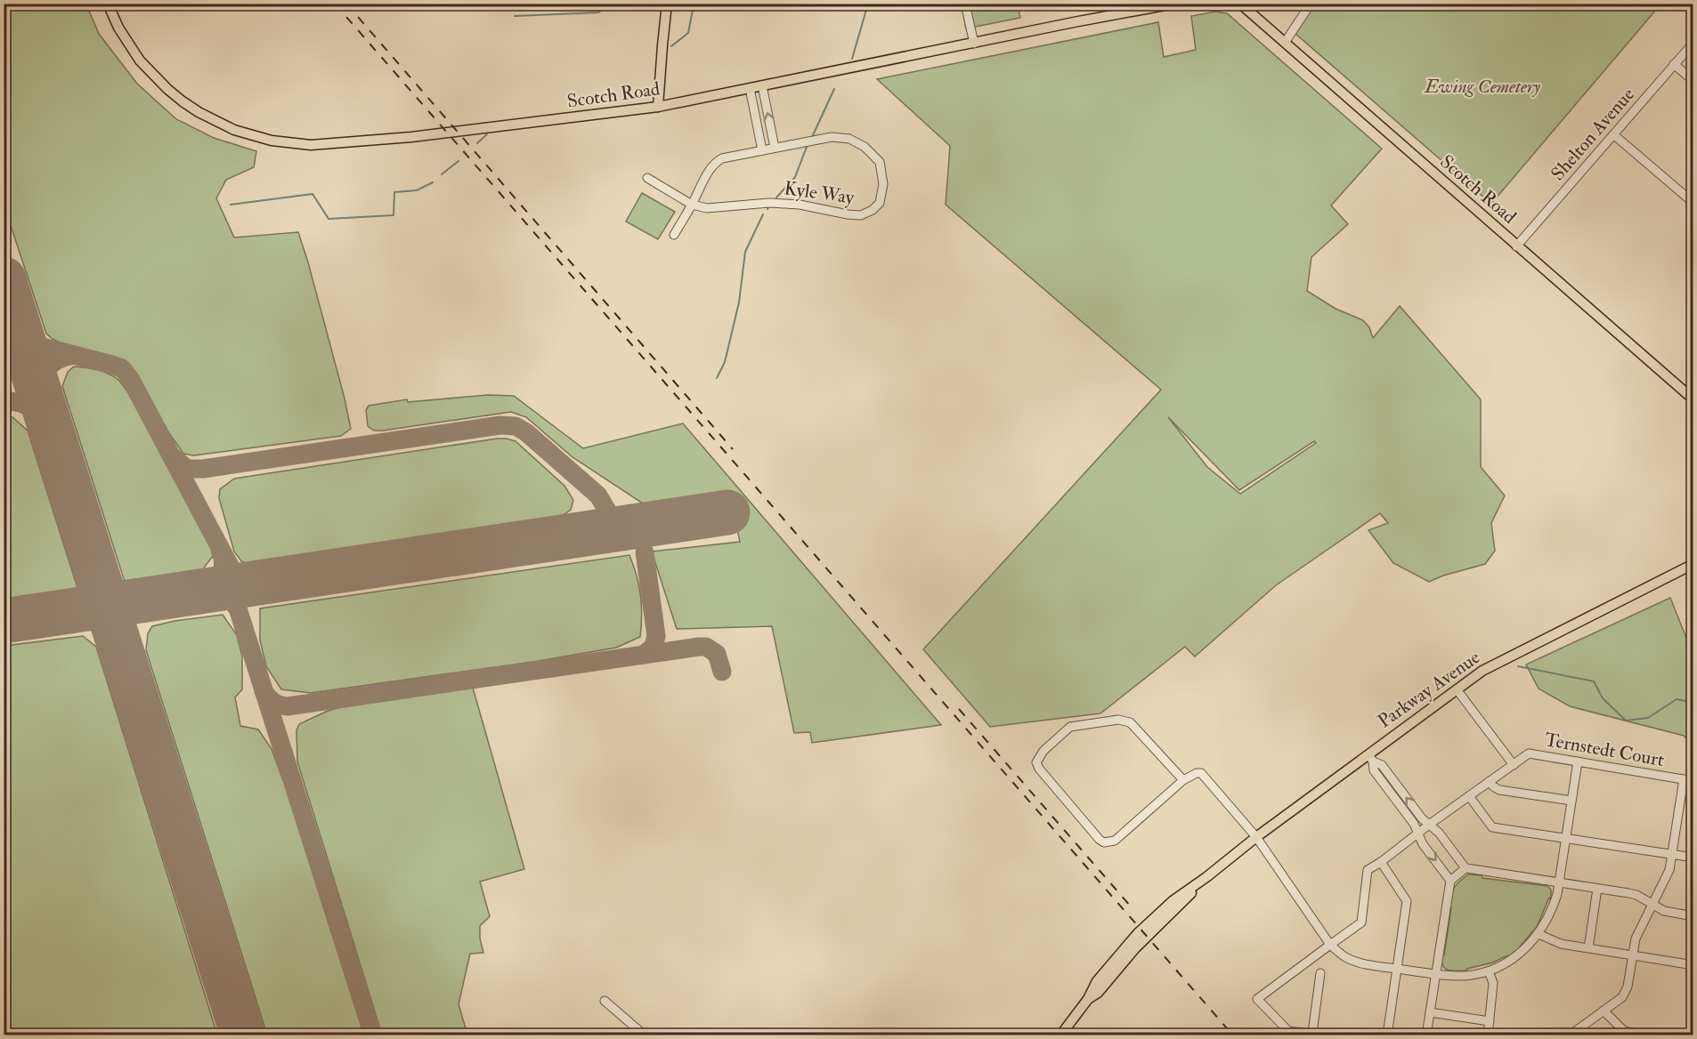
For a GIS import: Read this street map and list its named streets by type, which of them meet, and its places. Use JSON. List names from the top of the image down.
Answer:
{
  "streets": {
    "main road": ["Scotch Road", "Parkway Avenue"],
    "street": ["Shelton Avenue", "Kyle Way", "Ternstedt Court"]
  },
  "crossings": [
    ["Scotch Road", "Shelton Avenue"]
  ],
  "parks": ["Ewing Cemetery"]
}
